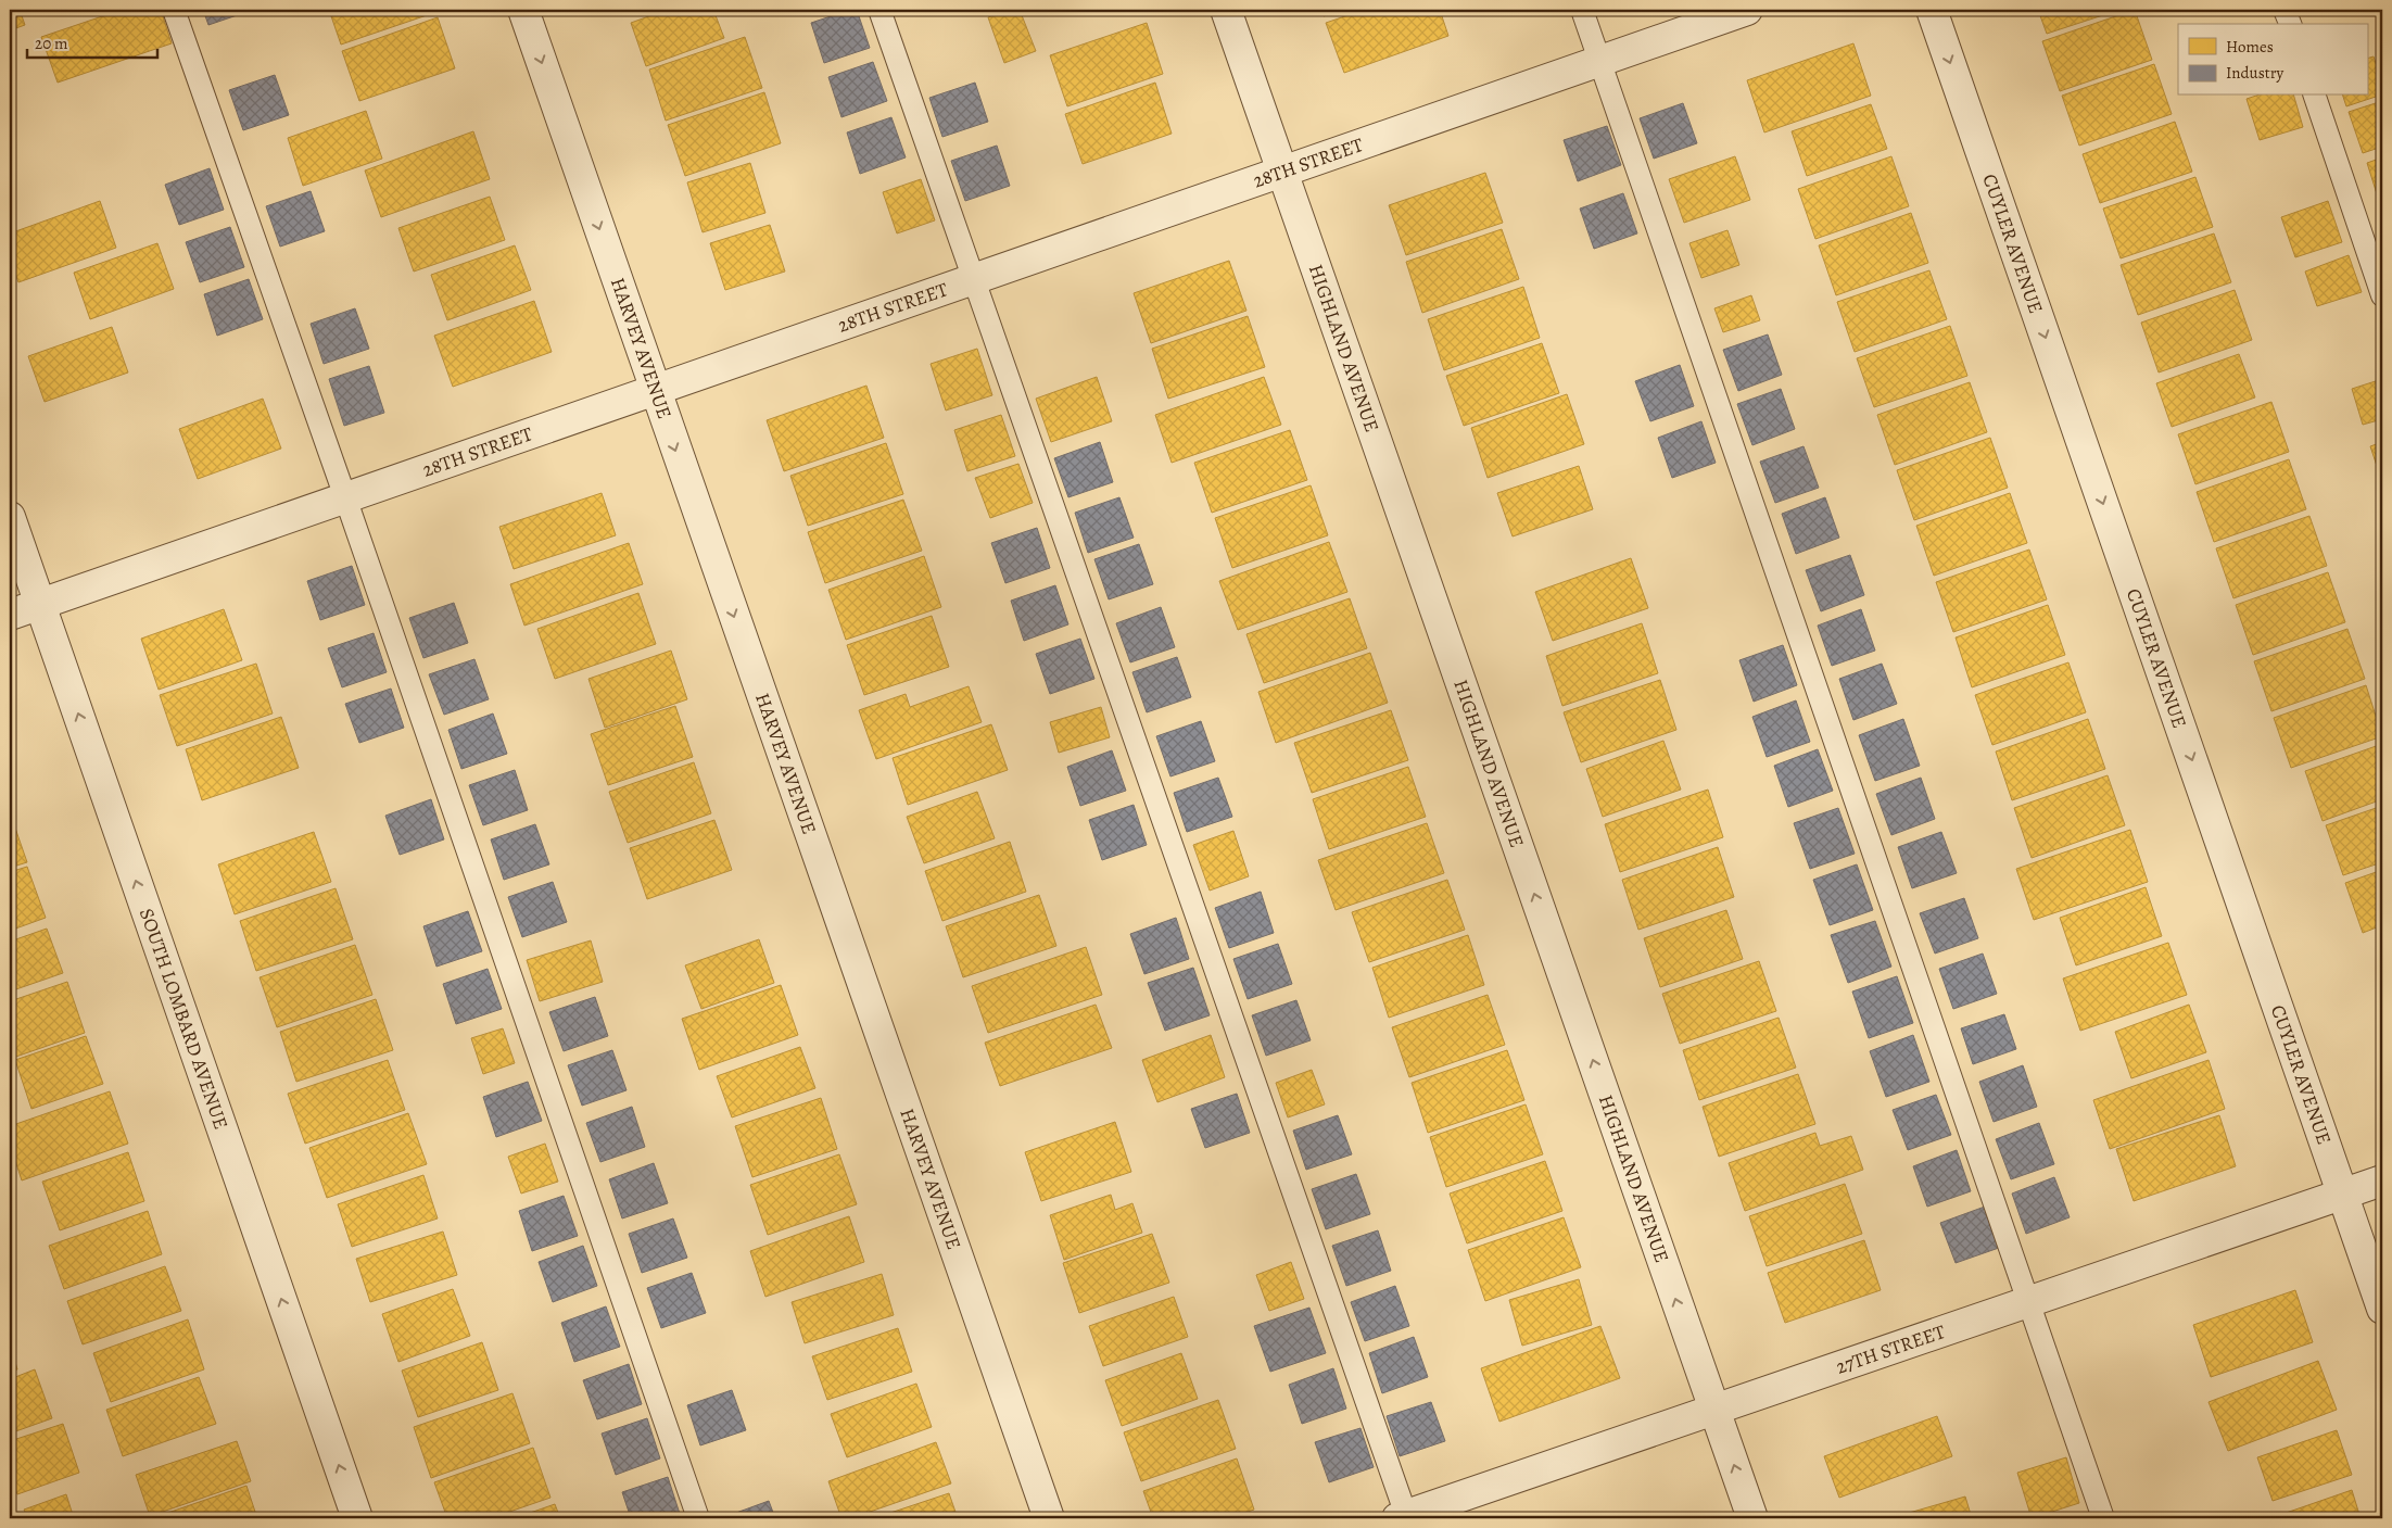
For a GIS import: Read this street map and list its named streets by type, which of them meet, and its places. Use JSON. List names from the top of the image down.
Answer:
{
  "streets": {
    "street": [
      "28TH STREET",
      "CUYLER AVENUE",
      "HARVEY AVENUE",
      "HIGHLAND AVENUE",
      "SOUTH LOMBARD AVENUE",
      "27TH STREET"
    ]
  },
  "crossings": [
    ["28TH STREET", "HARVEY AVENUE"],
    ["28TH STREET", "HIGHLAND AVENUE"],
    ["28TH STREET", "SOUTH LOMBARD AVENUE"],
    ["CUYLER AVENUE", "27TH STREET"],
    ["HIGHLAND AVENUE", "27TH STREET"]
  ],
  "one_way": [
    "CUYLER AVENUE",
    "HARVEY AVENUE",
    "HIGHLAND AVENUE",
    "SOUTH LOMBARD AVENUE"
  ],
  "legend": ["Homes", "Industry"],
  "scale_bar": "20 m"
}
